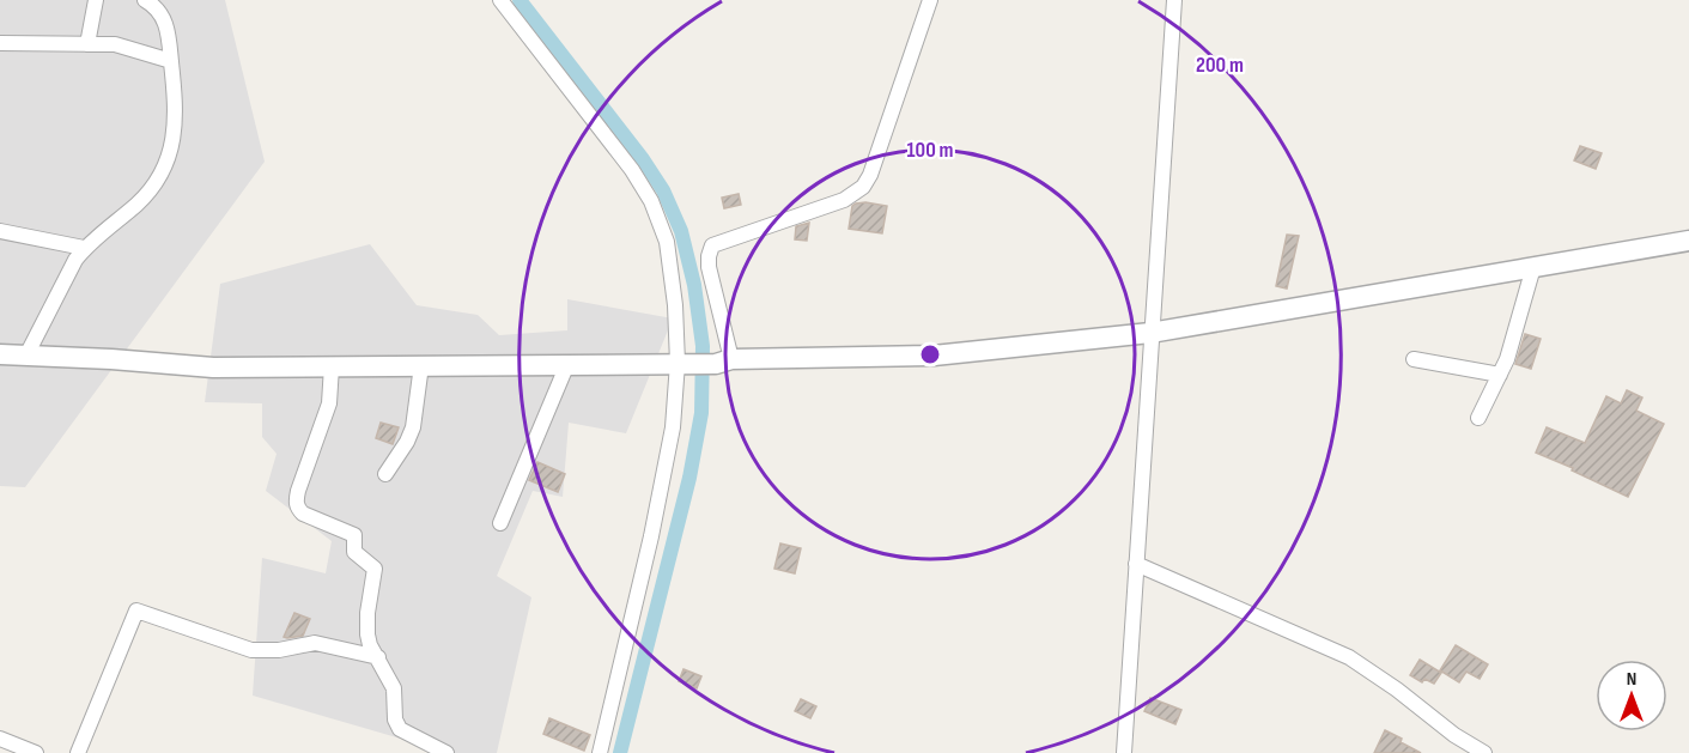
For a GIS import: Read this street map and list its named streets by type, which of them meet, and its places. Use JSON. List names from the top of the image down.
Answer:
{
  "north": "top",
  "rings": ["200 m", "100 m"]
}
